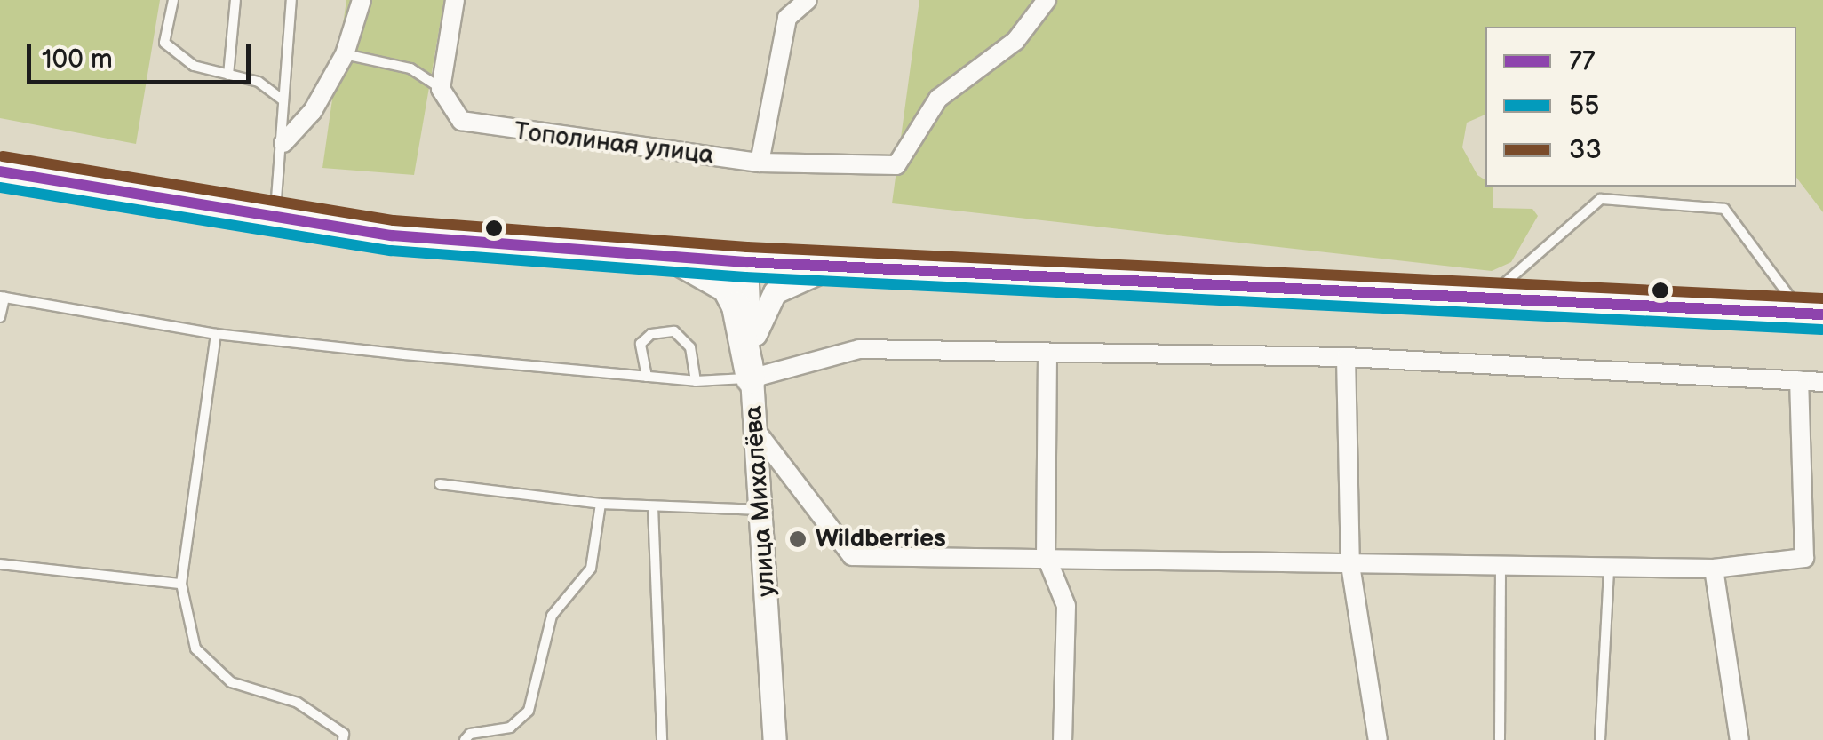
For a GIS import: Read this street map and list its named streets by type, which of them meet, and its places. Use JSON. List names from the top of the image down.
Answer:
{
  "streets": {
    "street": ["Тополиная улица", "улица Михалёва"]
  },
  "places": ["Wildberries"],
  "lines": ["transit line 33", "transit line 77", "transit line 55"],
  "legend": ["77", "55", "33"],
  "scale_bar": "100 m"
}
